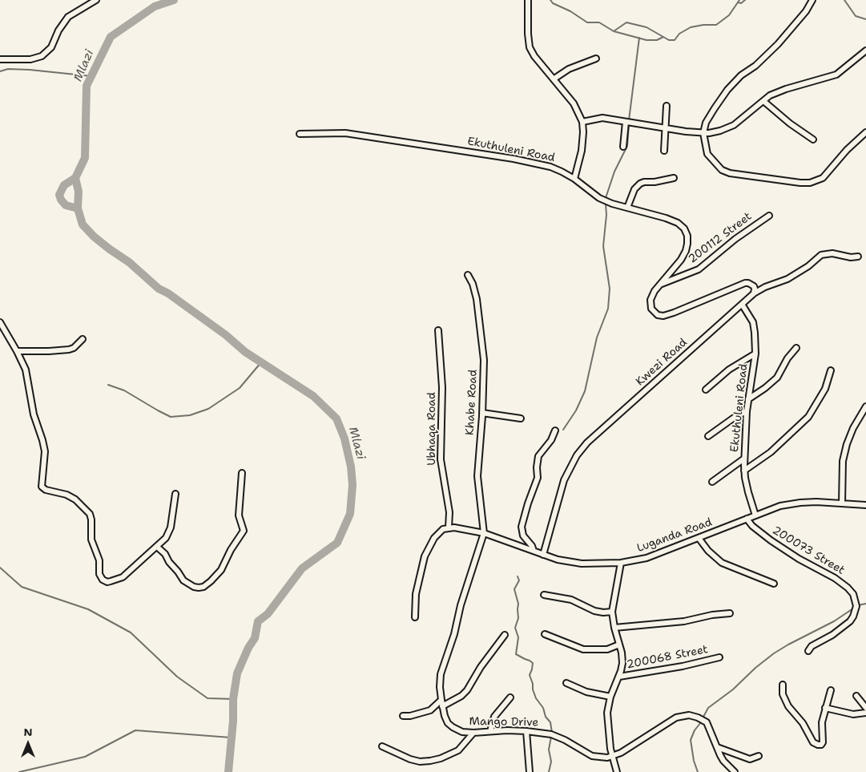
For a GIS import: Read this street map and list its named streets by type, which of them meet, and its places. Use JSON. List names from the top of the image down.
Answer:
{
  "streets": {
    "street": [
      "Ekuthuleni Road",
      "200112 Street",
      "Kwezi Road",
      "Khabe Road",
      "Ubhaqa Road",
      "Luganda Road",
      "200073 Street",
      "200068 Street",
      "Mango Drive"
    ]
  },
  "crossings": [
    ["Ekuthuleni Road", "200112 Street"],
    ["Ekuthuleni Road", "Kwezi Road"],
    ["Ekuthuleni Road", "Luganda Road"],
    ["Kwezi Road", "Luganda Road"],
    ["Khabe Road", "Luganda Road"],
    ["Khabe Road", "Mango Drive"],
    ["Ubhaqa Road", "Luganda Road"],
    ["Luganda Road", "200073 Street"],
    ["Luganda Road", "Mango Drive"]
  ],
  "water": ["Mlazi"],
  "north": "top"
}
